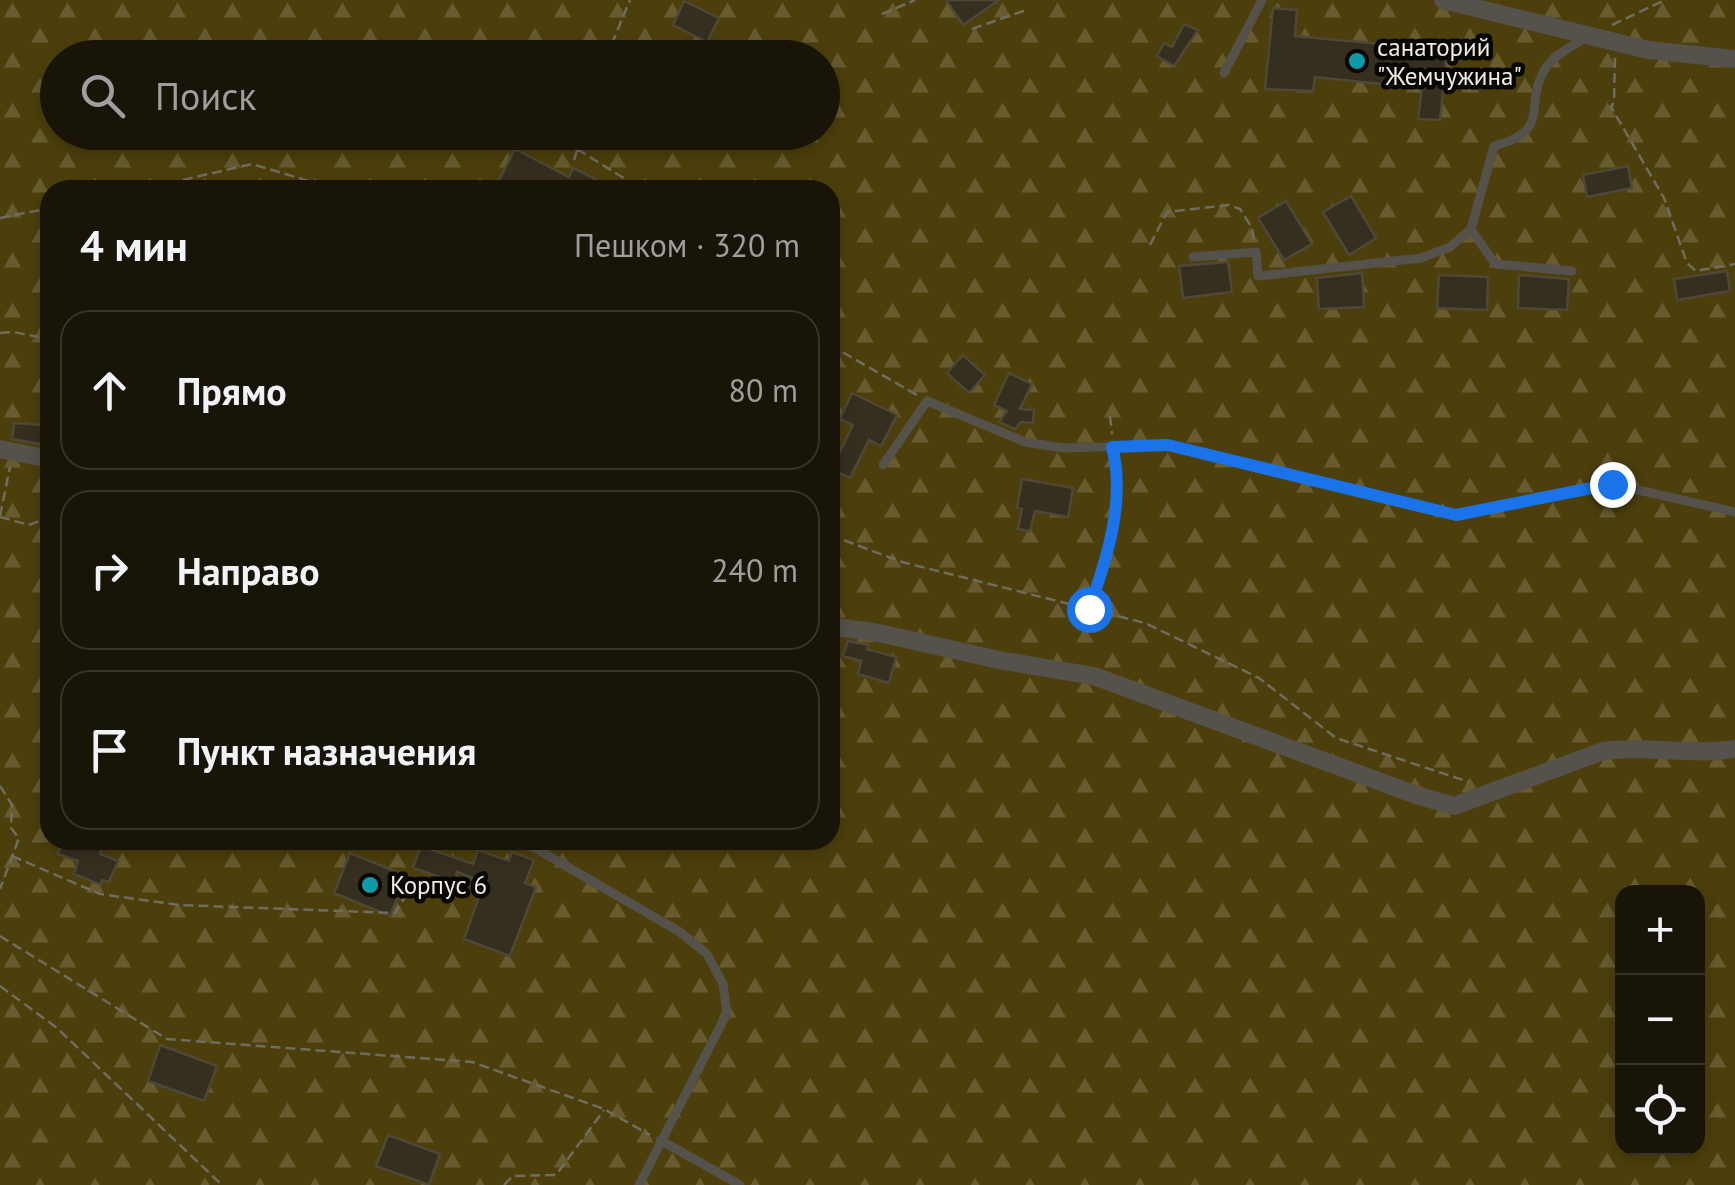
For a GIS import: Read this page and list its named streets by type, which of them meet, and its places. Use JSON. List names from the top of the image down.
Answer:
{
  "places": ["санаторий \"Жемчужина\"", "Корпус 6"],
  "page": {
    "search": "Поиск",
    "heading": ["4 мин", "Пешком · 320 m"],
    "list": [
      ["Прямо", "80 m"],
      ["Направо", "240 m"],
      "Пункт назначения"
    ],
    "map_buttons": ["+", "−"]
  }
}
